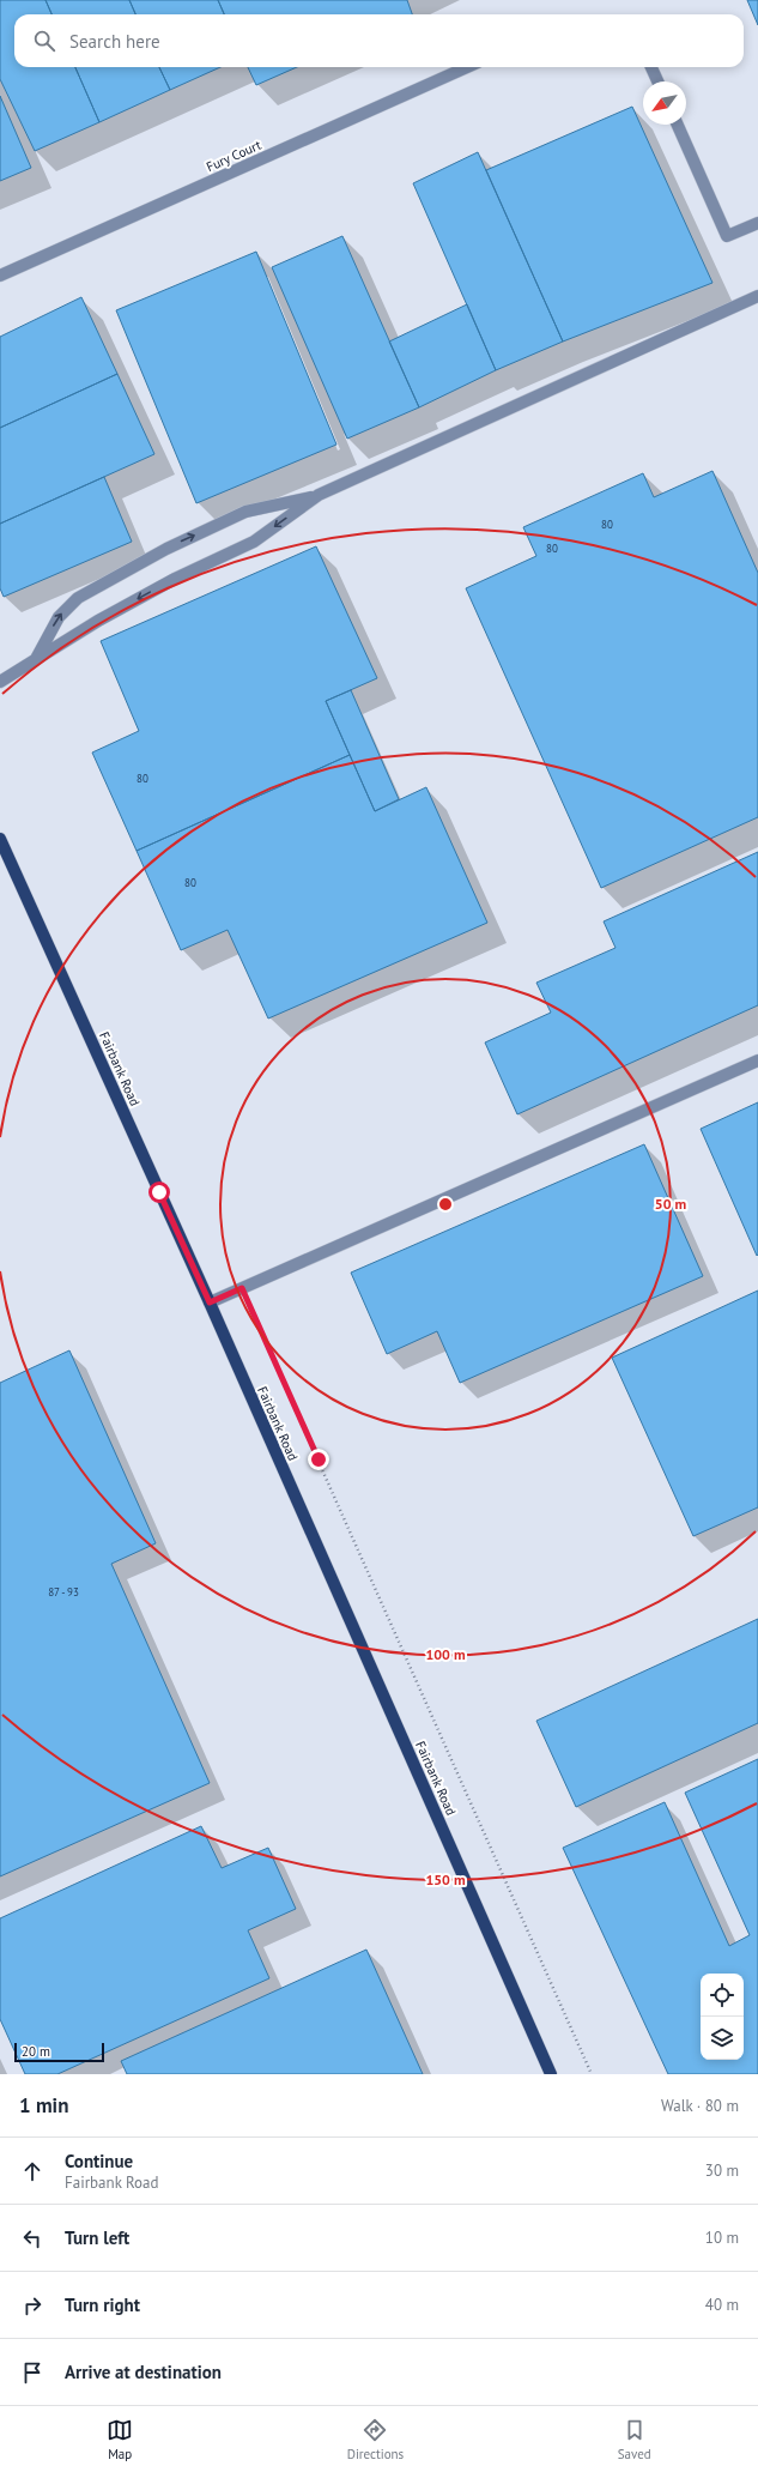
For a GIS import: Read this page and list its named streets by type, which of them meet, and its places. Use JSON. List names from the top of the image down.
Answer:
{
  "streets": {
    "main road": ["Fairbank Road"],
    "street": ["Fury Court"]
  },
  "house_numbers": [
    "80",
    "80",
    "80",
    "80",
    "87 - 93"
  ],
  "scale_bar": "20 m",
  "north": "bottom left",
  "page": {
    "search": "Search here",
    "scale": "20 m",
    "heading": ["1 min", "Walk · 80 m"],
    "list": [
      ["Continue", "Fairbank Road", "30 m"],
      ["Turn left", "10 m"],
      ["Turn right", "40 m"],
      "Arrive at destination"
    ],
    "nav": ["Map", "Directions", "Saved"]
  },
  "rings": ["50 m", "100 m", "150 m"]
}
